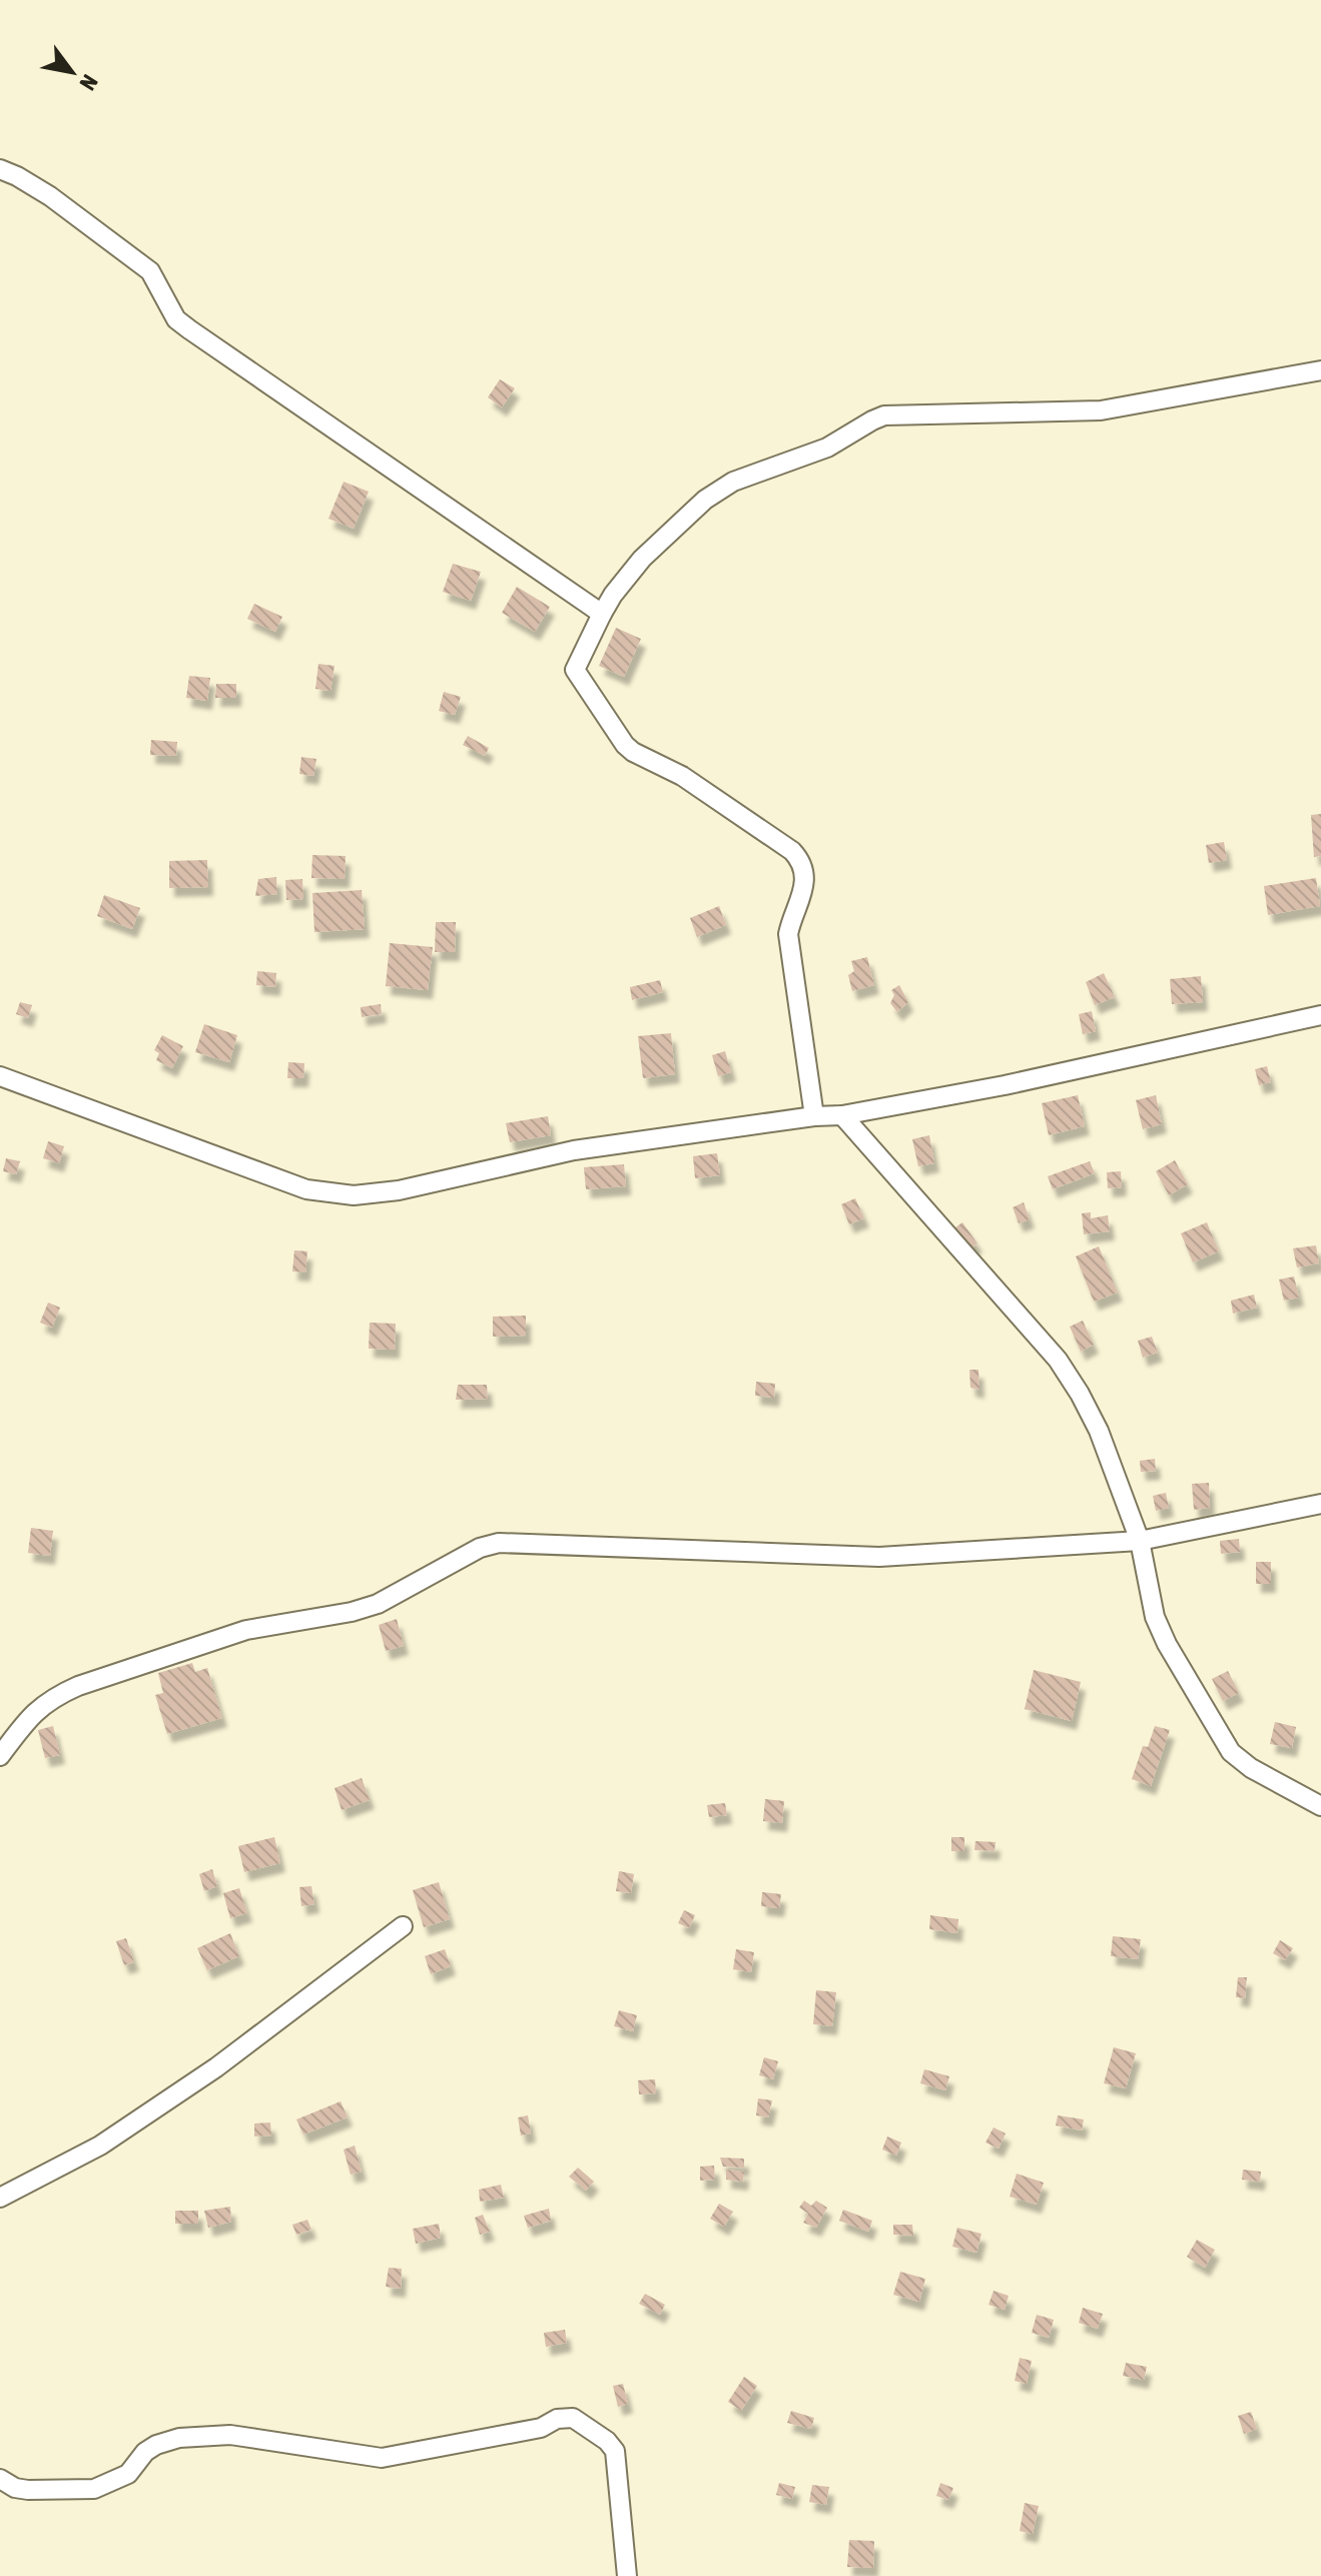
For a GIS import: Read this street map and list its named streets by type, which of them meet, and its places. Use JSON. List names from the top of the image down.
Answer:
{
  "north": "bottom right"
}
